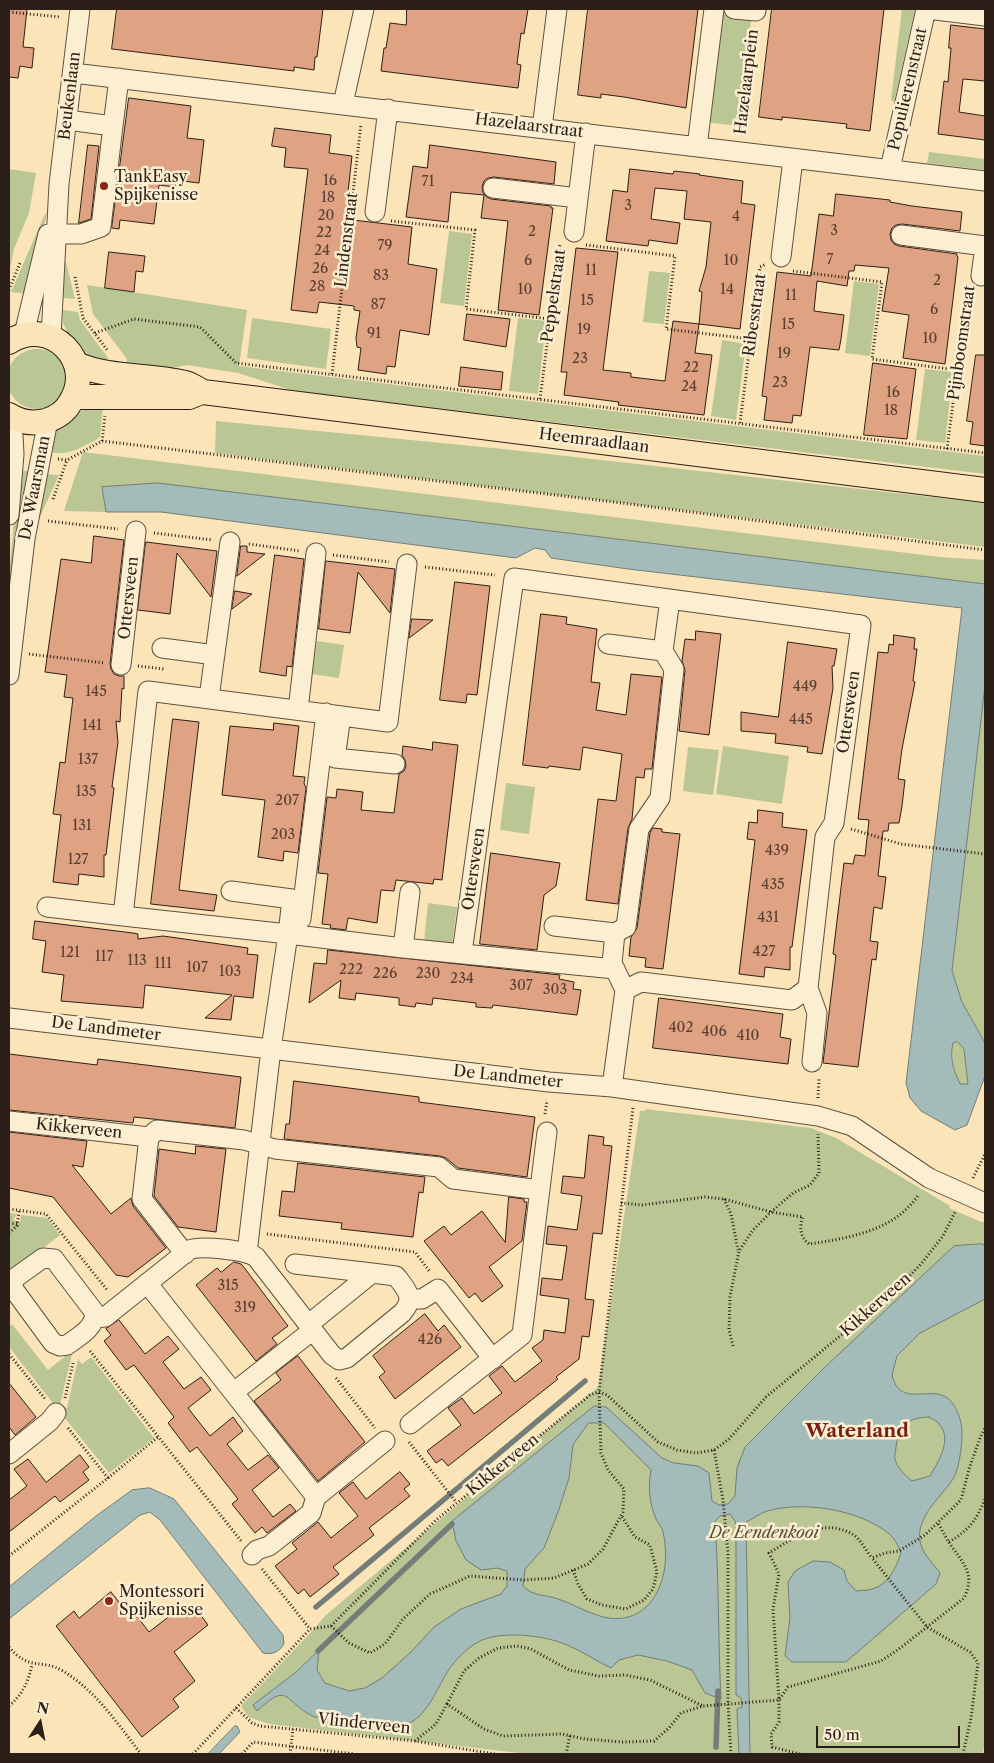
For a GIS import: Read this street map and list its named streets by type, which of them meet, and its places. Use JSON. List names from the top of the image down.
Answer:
{
  "streets": {
    "main road": ["Heemraadlaan"],
    "street": [
      "Hazelaarplein",
      "Populierenstraat",
      "Beukenlaan",
      "Hazelaarstraat",
      "Lindenstraat",
      "Peppelstraat",
      "Ribesstraat",
      "Pijnboomstraat",
      "De Waarsman",
      "Ottersveen",
      "De Landmeter",
      "Kikkerveen"
    ],
    "path": ["Vlinderveen"]
  },
  "crossings": [
    ["Hazelaarplein", "Hazelaarstraat"],
    ["Populierenstraat", "Hazelaarstraat"],
    ["Beukenlaan", "Hazelaarstraat"],
    ["Hazelaarstraat", "Lindenstraat"],
    ["Hazelaarstraat", "Peppelstraat"],
    ["Hazelaarstraat", "Ribesstraat"],
    ["De Landmeter", "Kikkerveen"]
  ],
  "districts": ["Waterland"],
  "parks": ["De Eendenkooi"],
  "places": ["TankEasy Spijkenisse", "Montessori Spijkenisse"],
  "house_numbers": [
    "16",
    "71",
    "18",
    "3",
    "20",
    "4",
    "3",
    "2",
    "22",
    "79",
    "24",
    "7",
    "6",
    "10",
    "26",
    "11",
    "83",
    "2",
    "28",
    "10",
    "14",
    "11",
    "15",
    "87",
    "6",
    "15",
    "19",
    "91",
    "10",
    "19",
    "23",
    "22",
    "23",
    "24",
    "16",
    "18",
    "449",
    "145",
    "445",
    "141",
    "137",
    "135",
    "207",
    "131",
    "203",
    "439",
    "127",
    "435",
    "431",
    "427",
    "121",
    "117",
    "113",
    "111",
    "107",
    "222",
    "103",
    "226",
    "230",
    "234",
    "307",
    "303",
    "402",
    "406",
    "410",
    "315",
    "319",
    "426"
  ],
  "scale_bar": "50 m",
  "north": "top"
}
